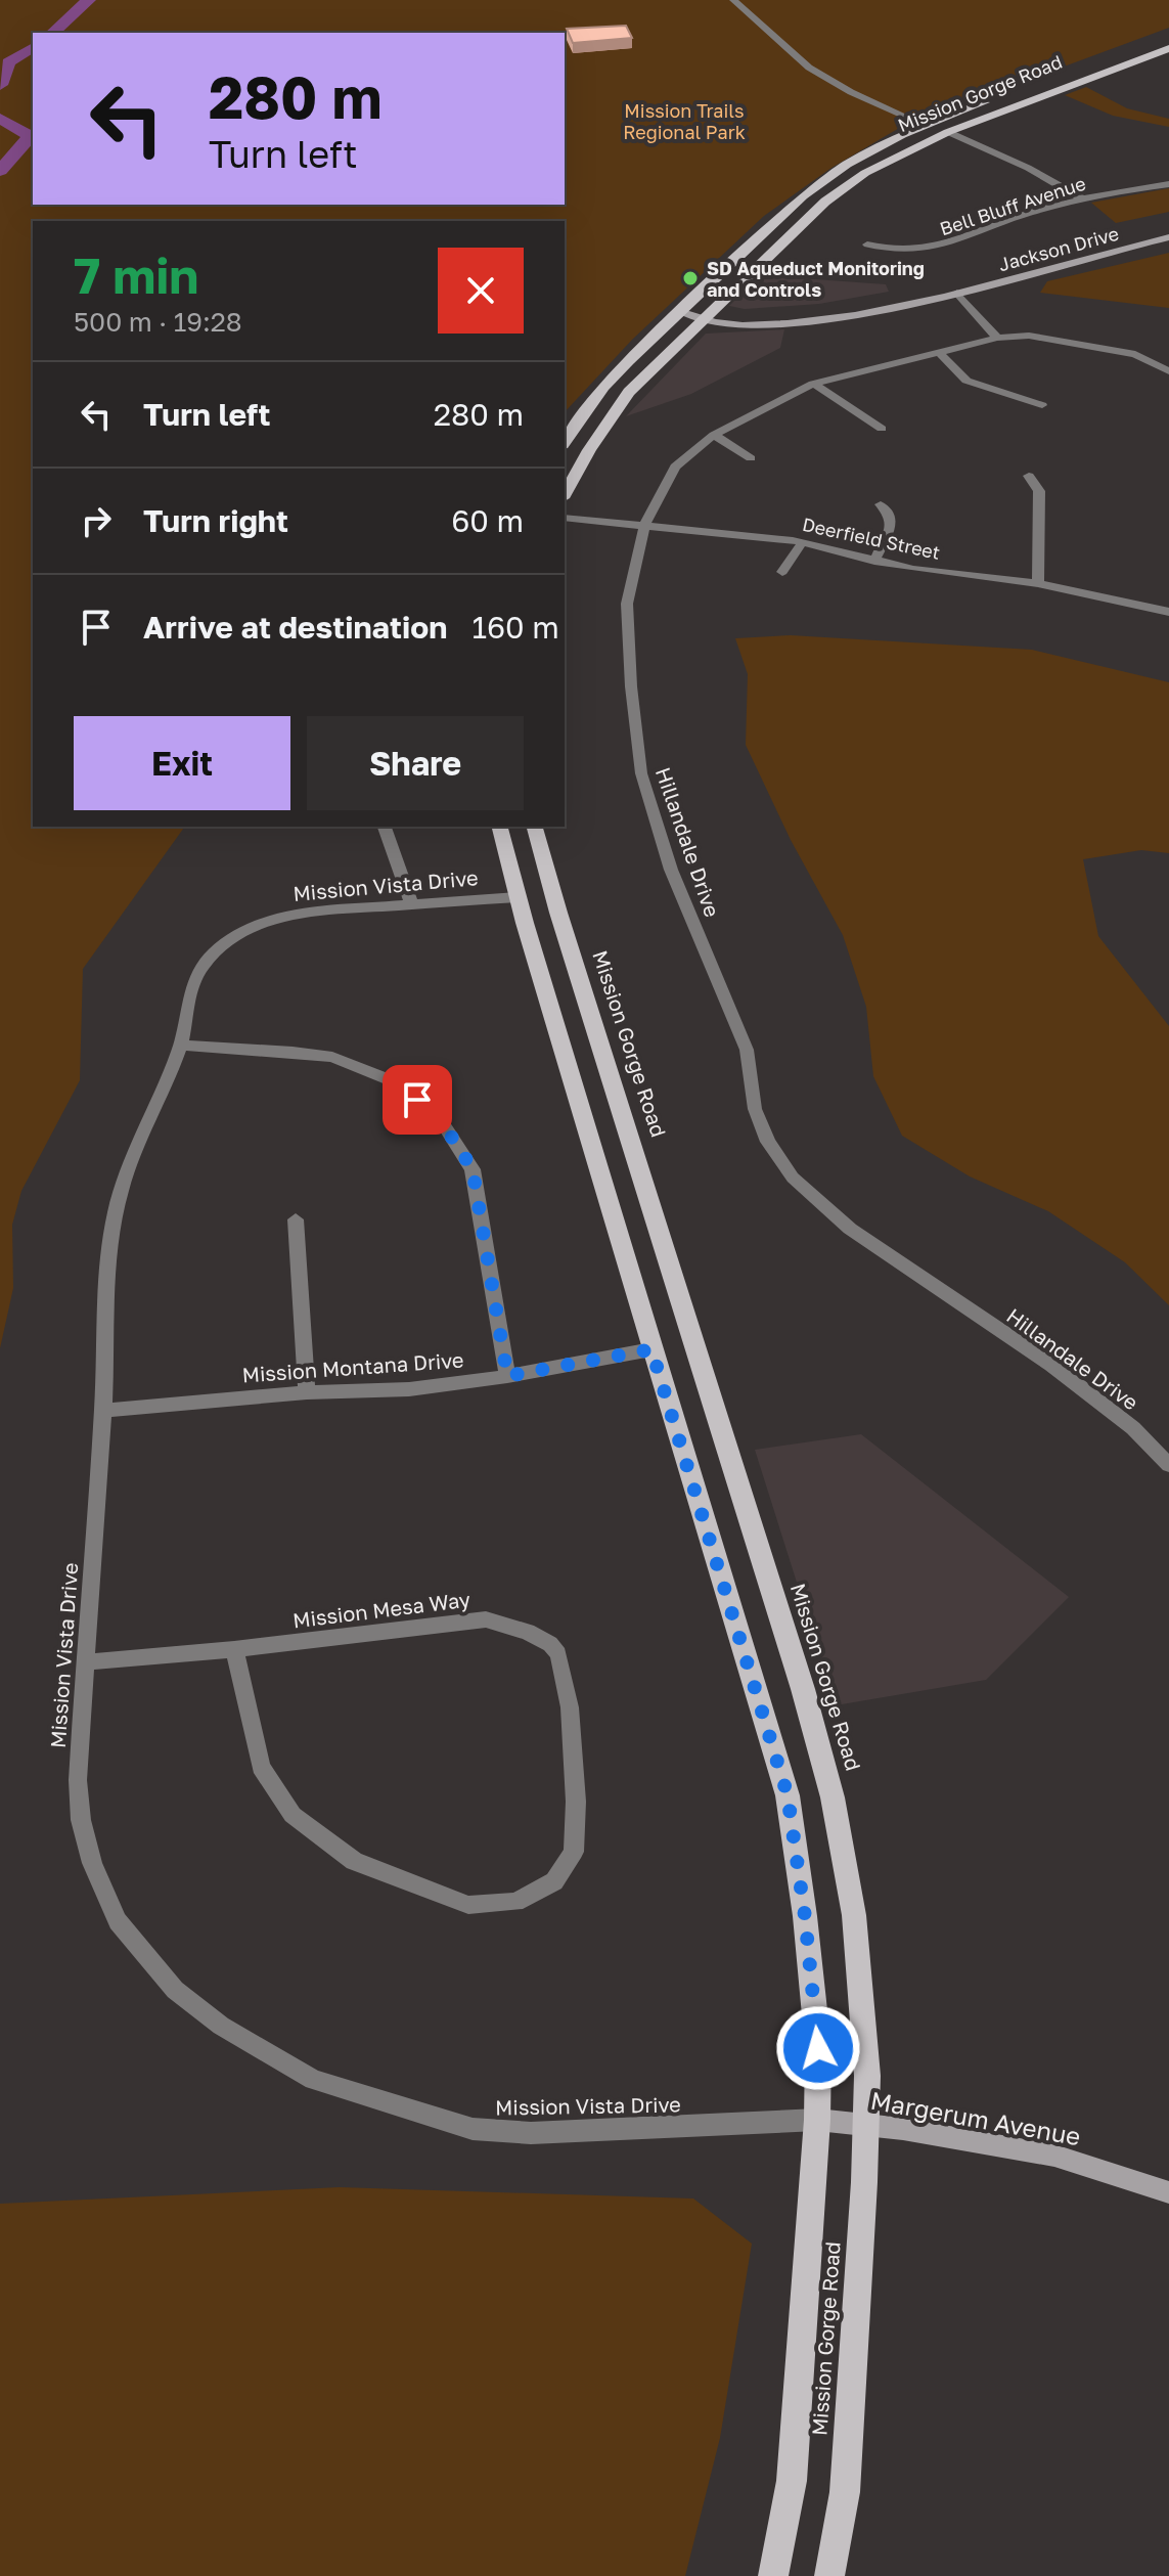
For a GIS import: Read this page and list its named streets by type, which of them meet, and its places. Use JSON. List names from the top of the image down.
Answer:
{
  "streets": {
    "main road": ["Mission Gorge Road", "Jackson Drive", "Margerum Avenue"],
    "street": [
      "Bell Bluff Avenue",
      "Deerfield Street",
      "Hillandale Drive",
      "Mission Vista Drive",
      "Mission Montana Drive",
      "Mission Mesa Way"
    ]
  },
  "crossings": [
    ["Mission Gorge Road", "Jackson Drive"],
    ["Mission Gorge Road", "Mission Vista Drive"],
    ["Mission Gorge Road", "Mission Montana Drive"],
    ["Mission Gorge Road", "Margerum Avenue"],
    ["Deerfield Street", "Hillandale Drive"],
    ["Mission Vista Drive", "Mission Montana Drive"],
    ["Mission Vista Drive", "Mission Mesa Way"],
    ["Mission Vista Drive", "Margerum Avenue"]
  ],
  "parks": ["Mission Trails Regional Park"],
  "places": ["SD Aqueduct Monitoring and Controls"],
  "page": {
    "turn": ["280 m", "Turn left"],
    "heading": ["7 min", "500 m · 19:28"],
    "list": [
      {
        "name": "Turn left",
        "value": "280 m"
      },
      {
        "name": "Turn right",
        "value": "60 m"
      },
      {
        "name": "Arrive at destination",
        "value": "160 m"
      }
    ],
    "buttons": ["Exit", "Share"]
  }
}
